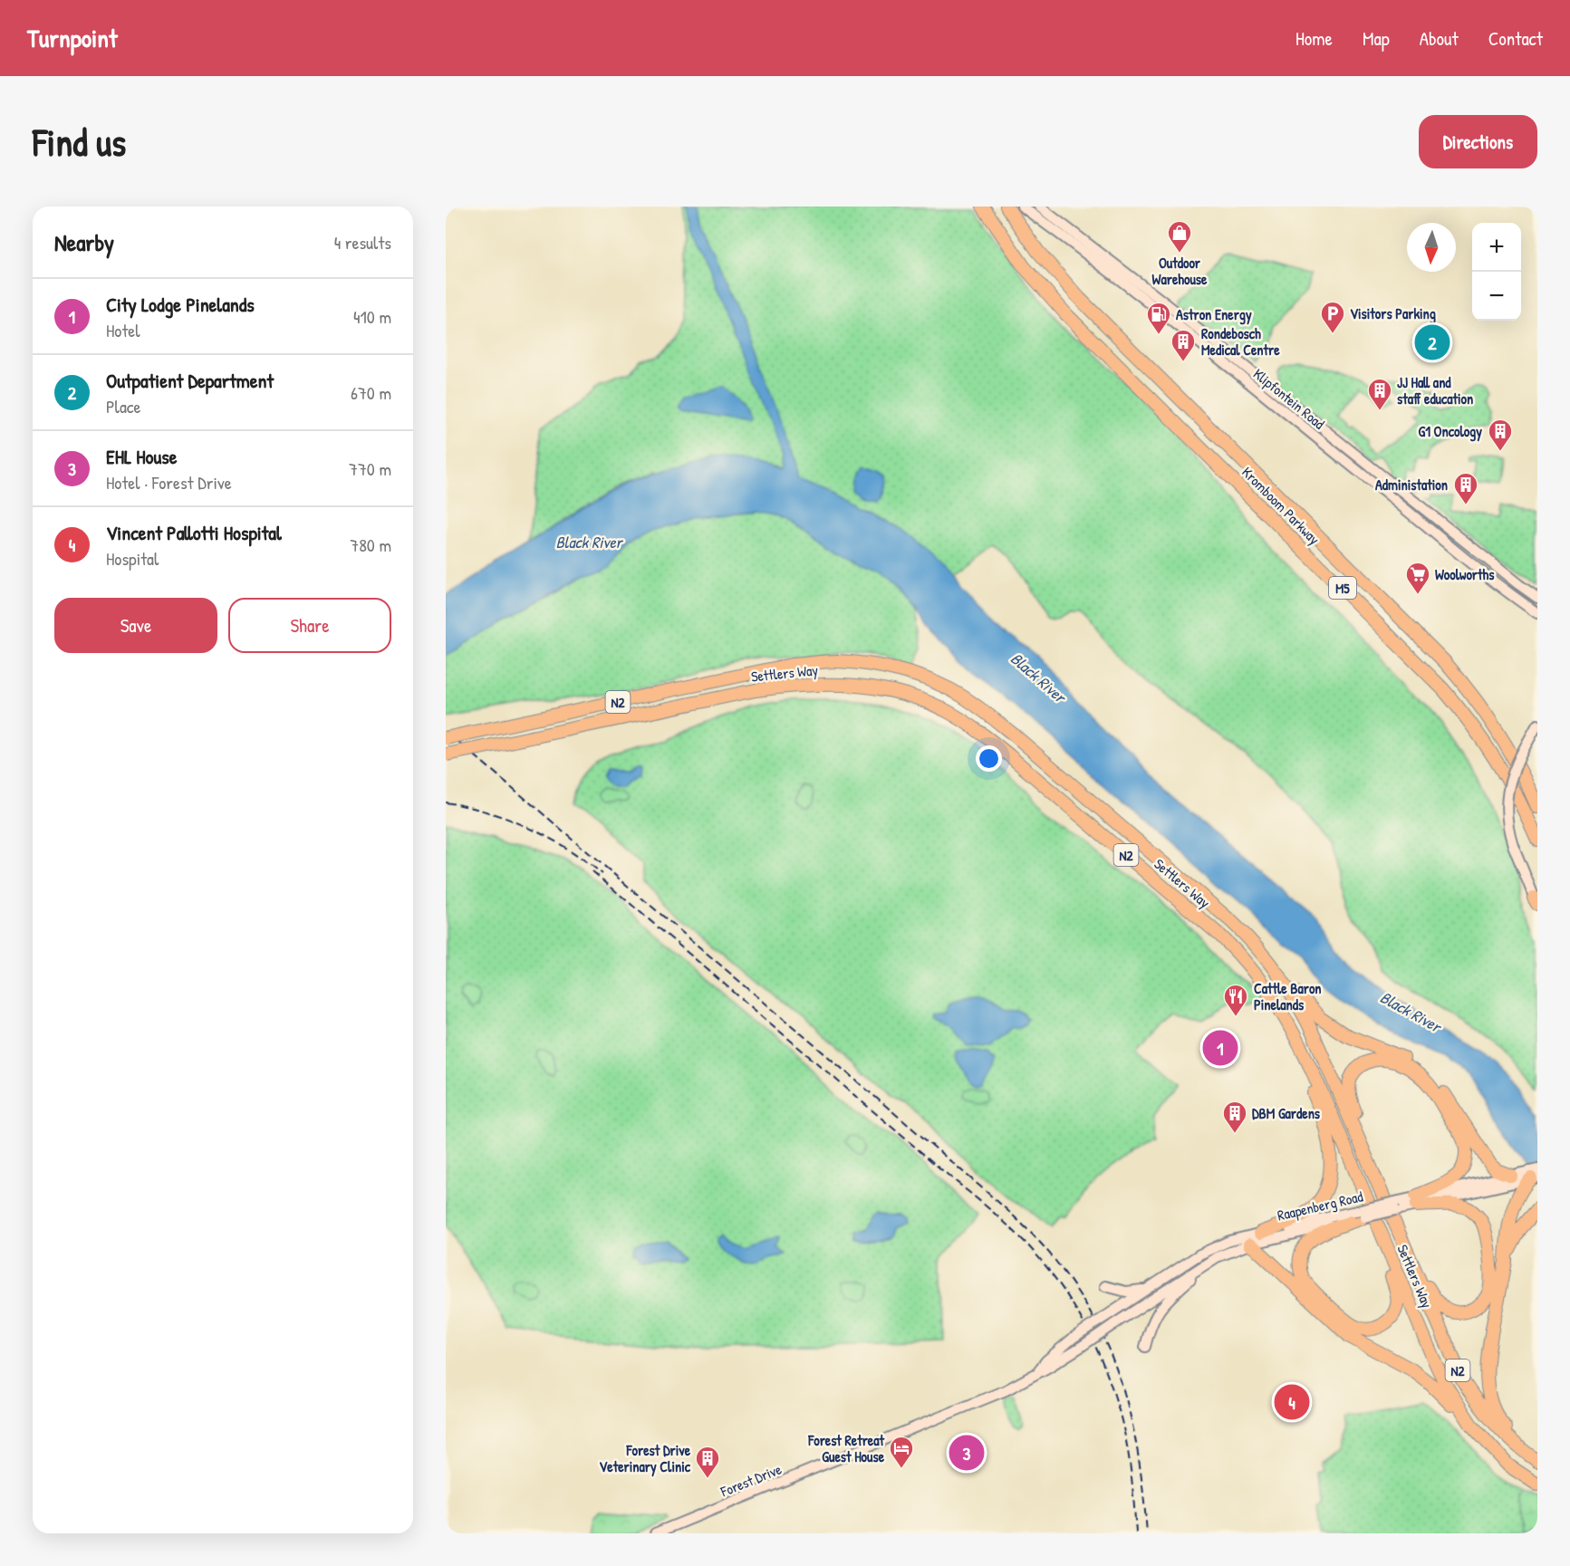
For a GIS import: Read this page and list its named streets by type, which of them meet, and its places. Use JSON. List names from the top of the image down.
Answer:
{
  "streets": {
    "highway": [
      "Kromboom Parkway",
      "M5",
      "Settlers Way",
      "N2"
    ],
    "main road": ["Klipfontein Road", "Raapenberg Road", "Forest Drive"]
  },
  "crossings": [
    ["Raapenberg Road", "Forest Drive"]
  ],
  "water": ["Black River"],
  "places": {
    "shop": ["Outdoor Warehouse"],
    "parking": ["Visitors Parking"],
    "fuel station": ["Astron Energy"],
    "building": [
      "Rondebosch Medical Centre",
      "JJ Hall and staff education",
      "G1 Oncology",
      "Administation",
      "DBM Gardens",
      "Forest Drive Veterinary Clinic"
    ],
    "supermarket": ["Woolworths"],
    "restaurant": ["Cattle Baron Pinelands"],
    "hotel": ["Forest Retreat Guest House"]
  },
  "north": "bottom",
  "page": {
    "header": "Turnpoint",
    "nav": [
      "Home",
      "Map",
      "About",
      "Contact"
    ],
    "buttons": [
      "Directions",
      ["Save", "Share"]
    ],
    "title": "Find us",
    "heading": ["Nearby", "4 results"],
    "map_buttons": ["+", "−"],
    "list": [
      {
        "mark": "1",
        "name": "City Lodge Pinelands",
        "note": "Hotel",
        "value": "410 m"
      },
      {
        "mark": "2",
        "name": "Outpatient Department",
        "note": "Place",
        "value": "670 m"
      },
      {
        "mark": "3",
        "name": "EHL House",
        "note": "Hotel · Forest Drive",
        "value": "770 m"
      },
      {
        "mark": "4",
        "name": "Vincent Pallotti Hospital",
        "note": "Hospital",
        "value": "780 m"
      }
    ],
    "pins": [
      "2",
      "1",
      "4",
      "3"
    ]
  }
}
